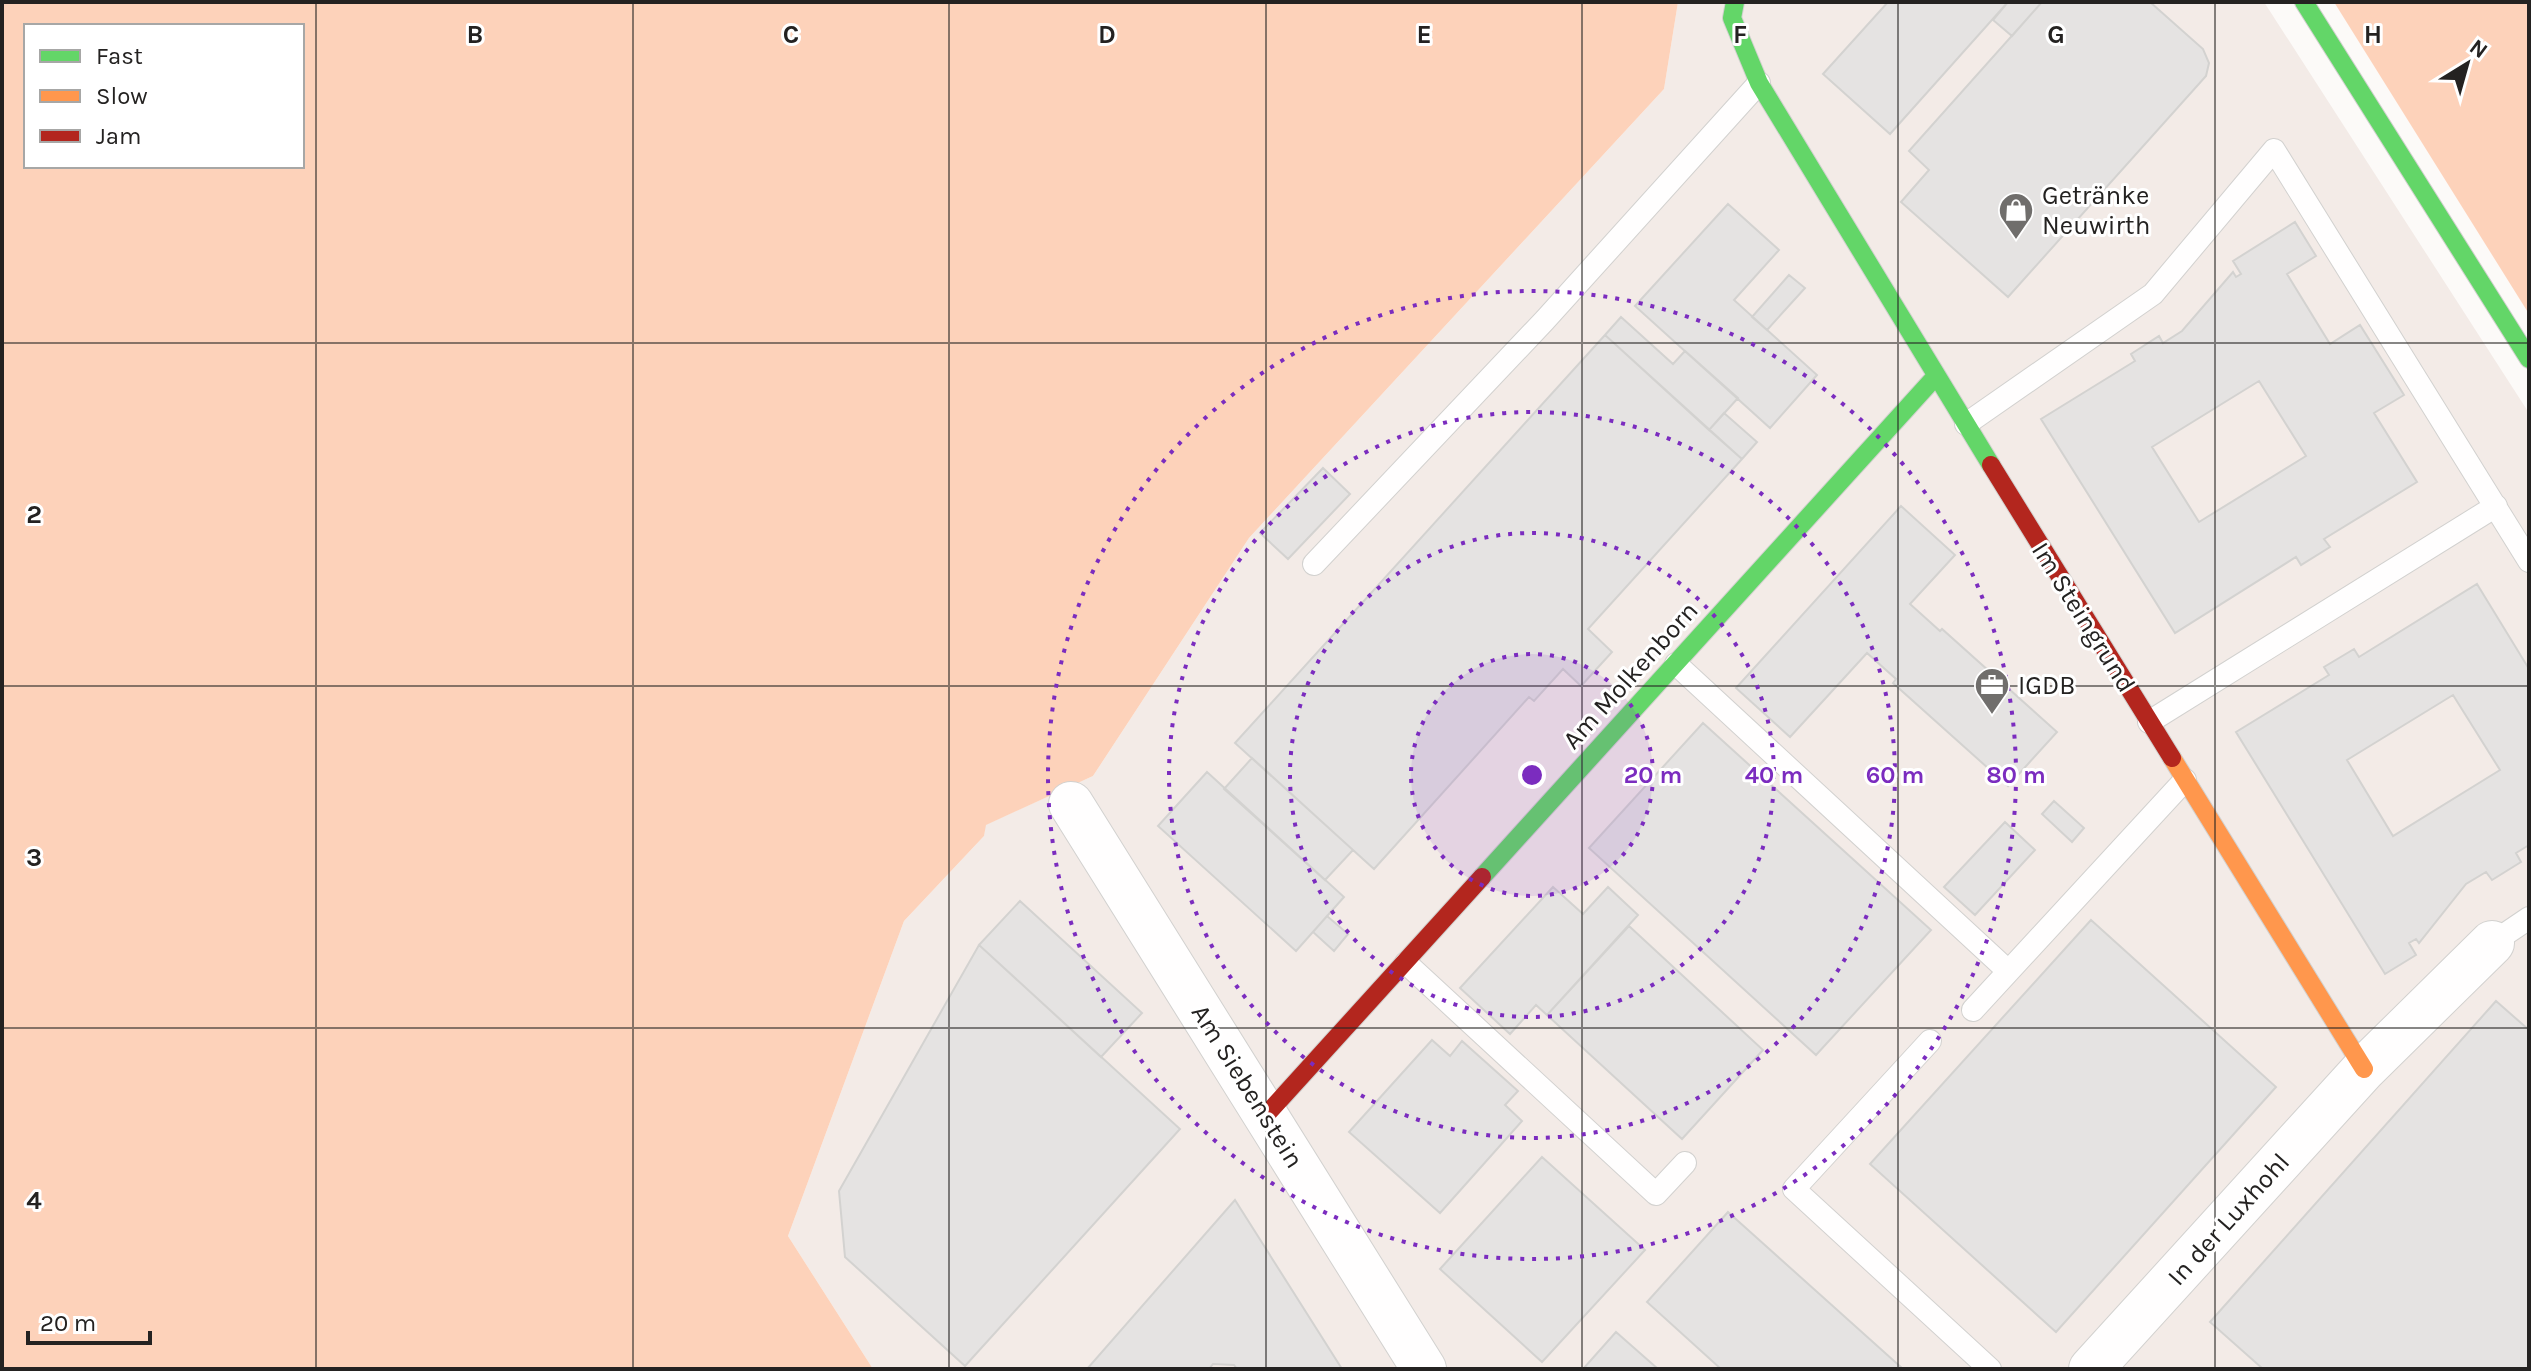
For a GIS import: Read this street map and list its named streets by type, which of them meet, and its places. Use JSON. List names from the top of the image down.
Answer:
{
  "streets": {
    "street": [
      "Im Steingrund",
      "Am Molkenborn",
      "Am Siebenstein",
      "In der Luxhohl"
    ]
  },
  "crossings": [
    ["Im Steingrund", "Am Molkenborn"],
    ["Im Steingrund", "In der Luxhohl"],
    ["Am Molkenborn", "Am Siebenstein"]
  ],
  "places": {
    "shop": ["Getränke Neuwirth"],
    "office": ["IGDB"]
  },
  "legend": ["Fast", "Slow", "Jam"],
  "scale_bar": "20 m",
  "north": "top right",
  "grid": {
    "columns": [
      "B",
      "C",
      "D",
      "E",
      "F",
      "G",
      "H"
    ],
    "rows": ["2", "3", "4"]
  },
  "rings": [
    "20 m",
    "40 m",
    "60 m",
    "80 m"
  ]
}
